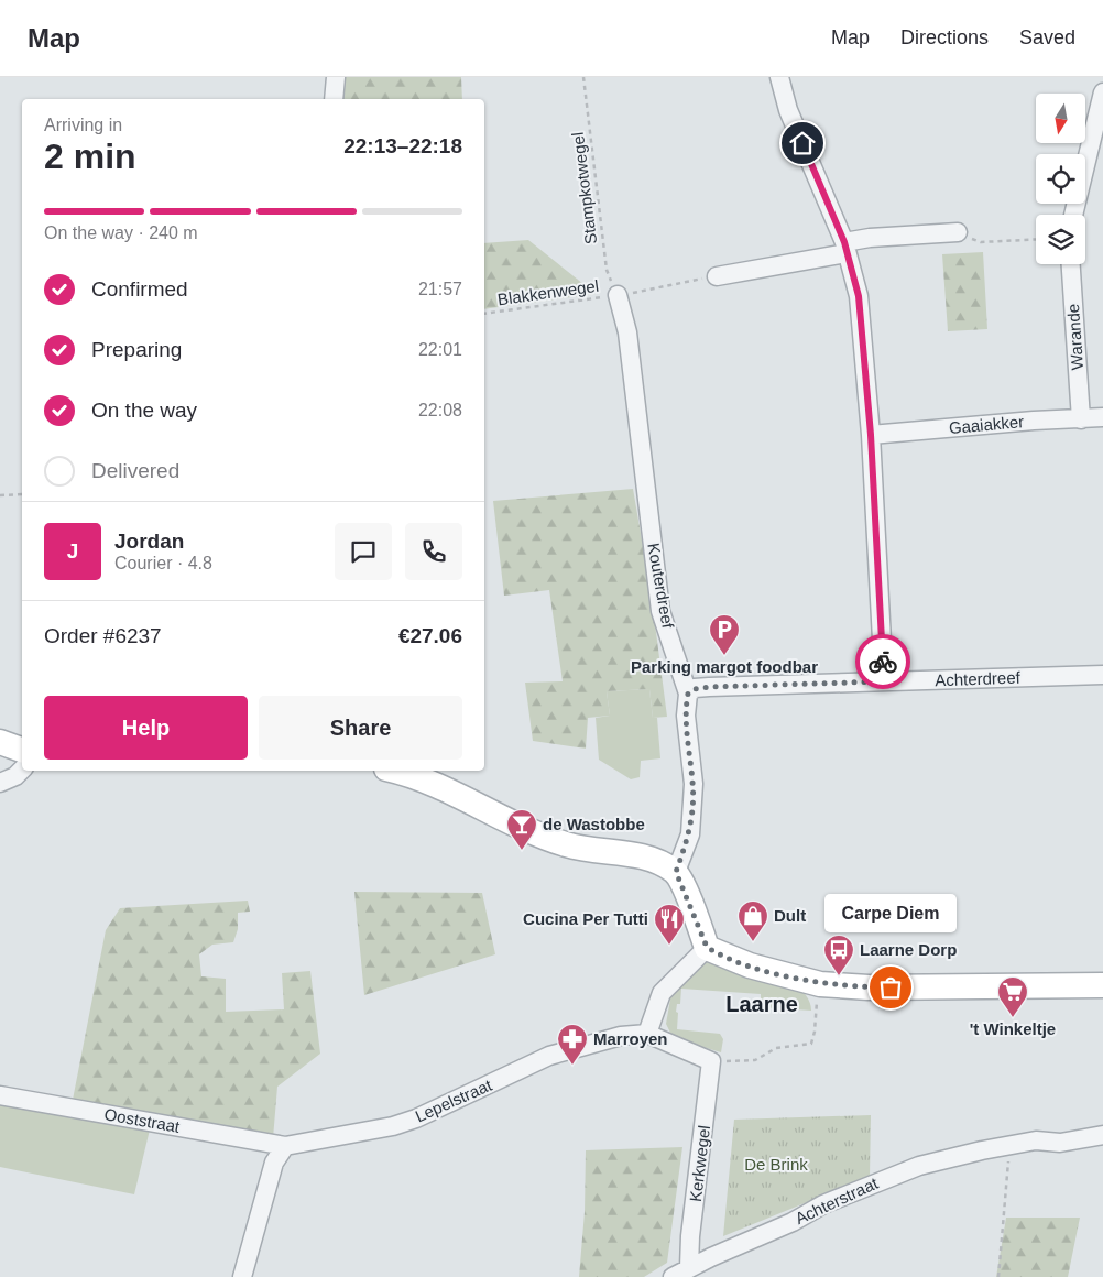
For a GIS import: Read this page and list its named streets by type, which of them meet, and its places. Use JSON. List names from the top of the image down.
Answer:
{
  "streets": {
    "street": [
      "Warande",
      "Gaaiakker",
      "Kouterdreef",
      "Achterdreef",
      "Lepelstraat",
      "Ooststraat",
      "Kerkwegel",
      "Achterstraat"
    ],
    "path": ["Stampkotwegel", "Blakkenwegel"]
  },
  "crossings": [
    ["Stampkotwegel", "Blakkenwegel"],
    ["Stampkotwegel", "Kouterdreef"],
    ["Blakkenwegel", "Kouterdreef"],
    ["Warande", "Gaaiakker"],
    ["Kouterdreef", "Achterdreef"],
    ["Lepelstraat", "Ooststraat"],
    ["Kerkwegel", "Achterstraat"]
  ],
  "districts": ["Laarne"],
  "parks": ["De Brink"],
  "places": {
    "parking": ["Parking margot foodbar"],
    "bar": ["de Wastobbe"],
    "shop": ["Dult"],
    "restaurant": ["Cucina Per Tutti"],
    "bus stop": ["Laarne Dorp"],
    "other": ["Carpe Diem"],
    "supermarket": ["'t Winkeltje"],
    "pharmacy": ["Marroyen"]
  },
  "north": "bottom",
  "page": {
    "header": "Map",
    "nav": ["Map", "Directions", "Saved"],
    "heading": ["2 min", "Arriving in", "22:13–22:18"],
    "panel": [
      "Jordan",
      "Courier · 4.8",
      "Order #6237",
      "€27.06"
    ],
    "bar": "On the way · 240 m",
    "list": [
      ["Confirmed", "21:57"],
      ["Preparing", "22:01"],
      ["On the way", "22:08"],
      "Delivered"
    ],
    "round": "J",
    "buttons": ["Help", "Share"],
    "bubble": "Carpe Diem"
  }
}
